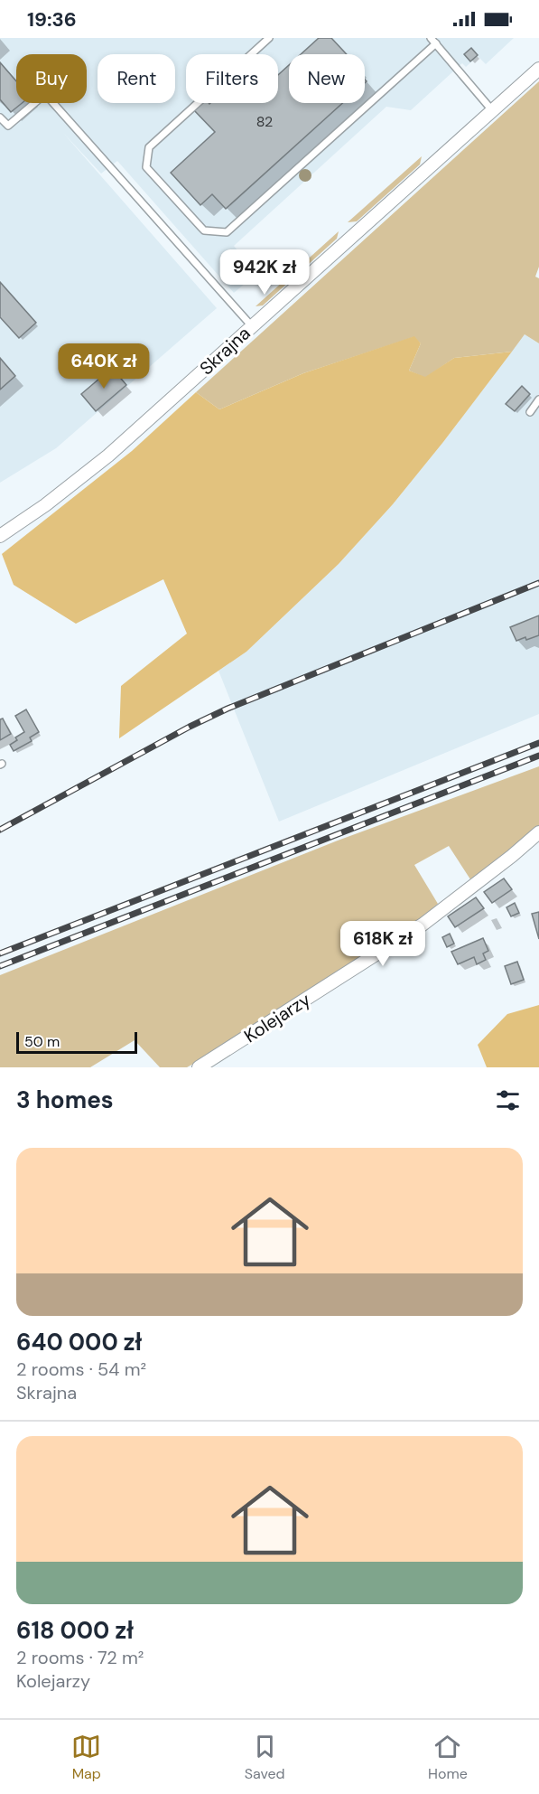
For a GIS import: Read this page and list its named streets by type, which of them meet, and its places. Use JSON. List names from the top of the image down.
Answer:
{
  "streets": {
    "street": ["Skrajna", "Kolejarzy"]
  },
  "house_numbers": ["82"],
  "scale_bar": "50 m",
  "page": {
    "status": "19:36",
    "chip": [
      "Buy",
      "Rent",
      "Filters",
      "New"
    ],
    "price": ["942K zł", "640K zł", "618K zł"],
    "scale": "50 m",
    "heading": "3 homes",
    "list": [
      {
        "name": "640 000 zł",
        "note": "2 rooms · 54 m² · Skrajna"
      },
      {
        "name": "618 000 zł",
        "note": "2 rooms · 72 m² · Kolejarzy"
      }
    ],
    "tabs": ["Map", "Saved", "Home"]
  }
}
